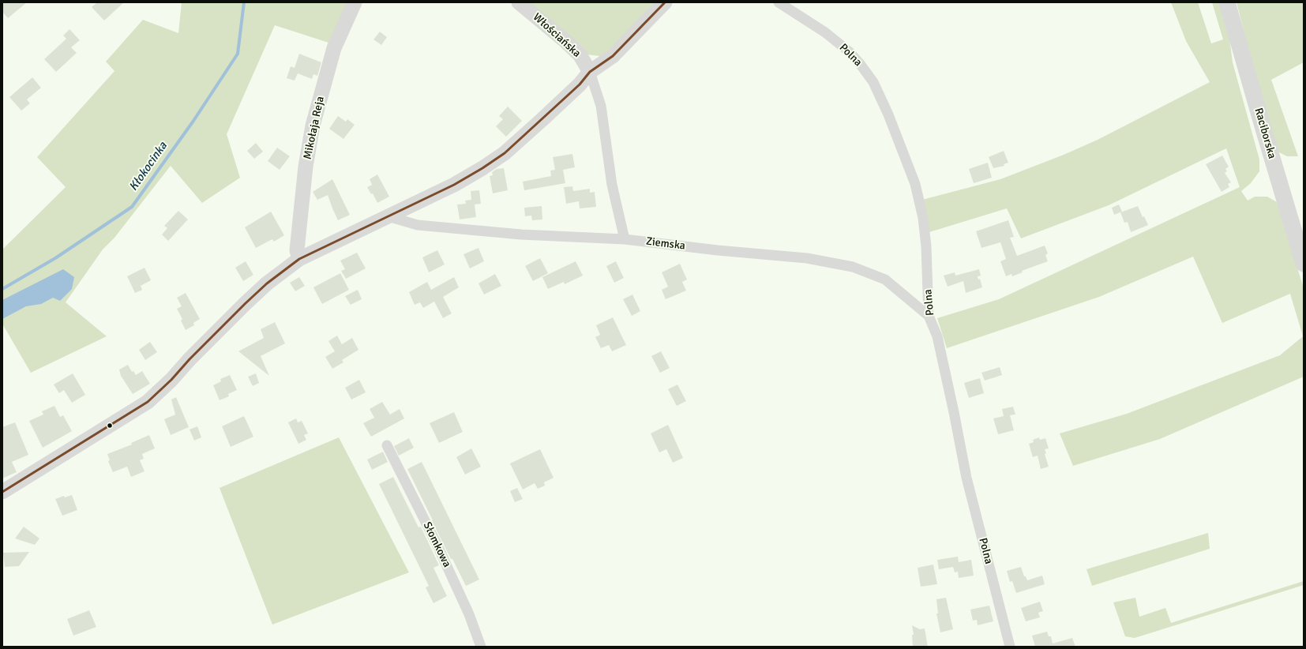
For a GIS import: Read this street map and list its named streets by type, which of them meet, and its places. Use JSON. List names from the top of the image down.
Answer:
{
  "streets": {
    "main road": ["Raciborska"],
    "street": [
      "Włościańska",
      "Polna",
      "Mikołaja Reja",
      "Ziemska",
      "Słomkowa"
    ]
  },
  "crossings": [
    ["Polna", "Ziemska"]
  ],
  "water": ["Kłokocinka"]
}
